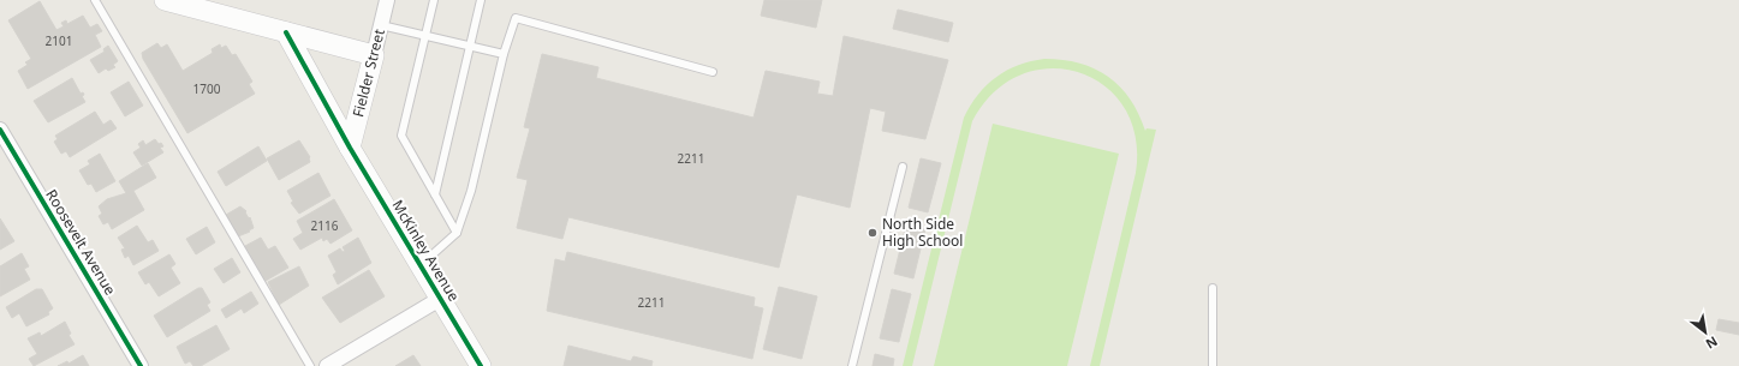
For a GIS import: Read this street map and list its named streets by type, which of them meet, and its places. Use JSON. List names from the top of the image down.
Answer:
{
  "streets": {
    "street": ["Fielder Street", "Roosevelt Avenue", "McKinley Avenue"]
  },
  "crossings": [
    ["Fielder Street", "McKinley Avenue"]
  ],
  "places": ["North Side High School"],
  "house_numbers": [
    "2101",
    "1700",
    "2211",
    "2116",
    "2211"
  ],
  "north": "bottom right"
}
